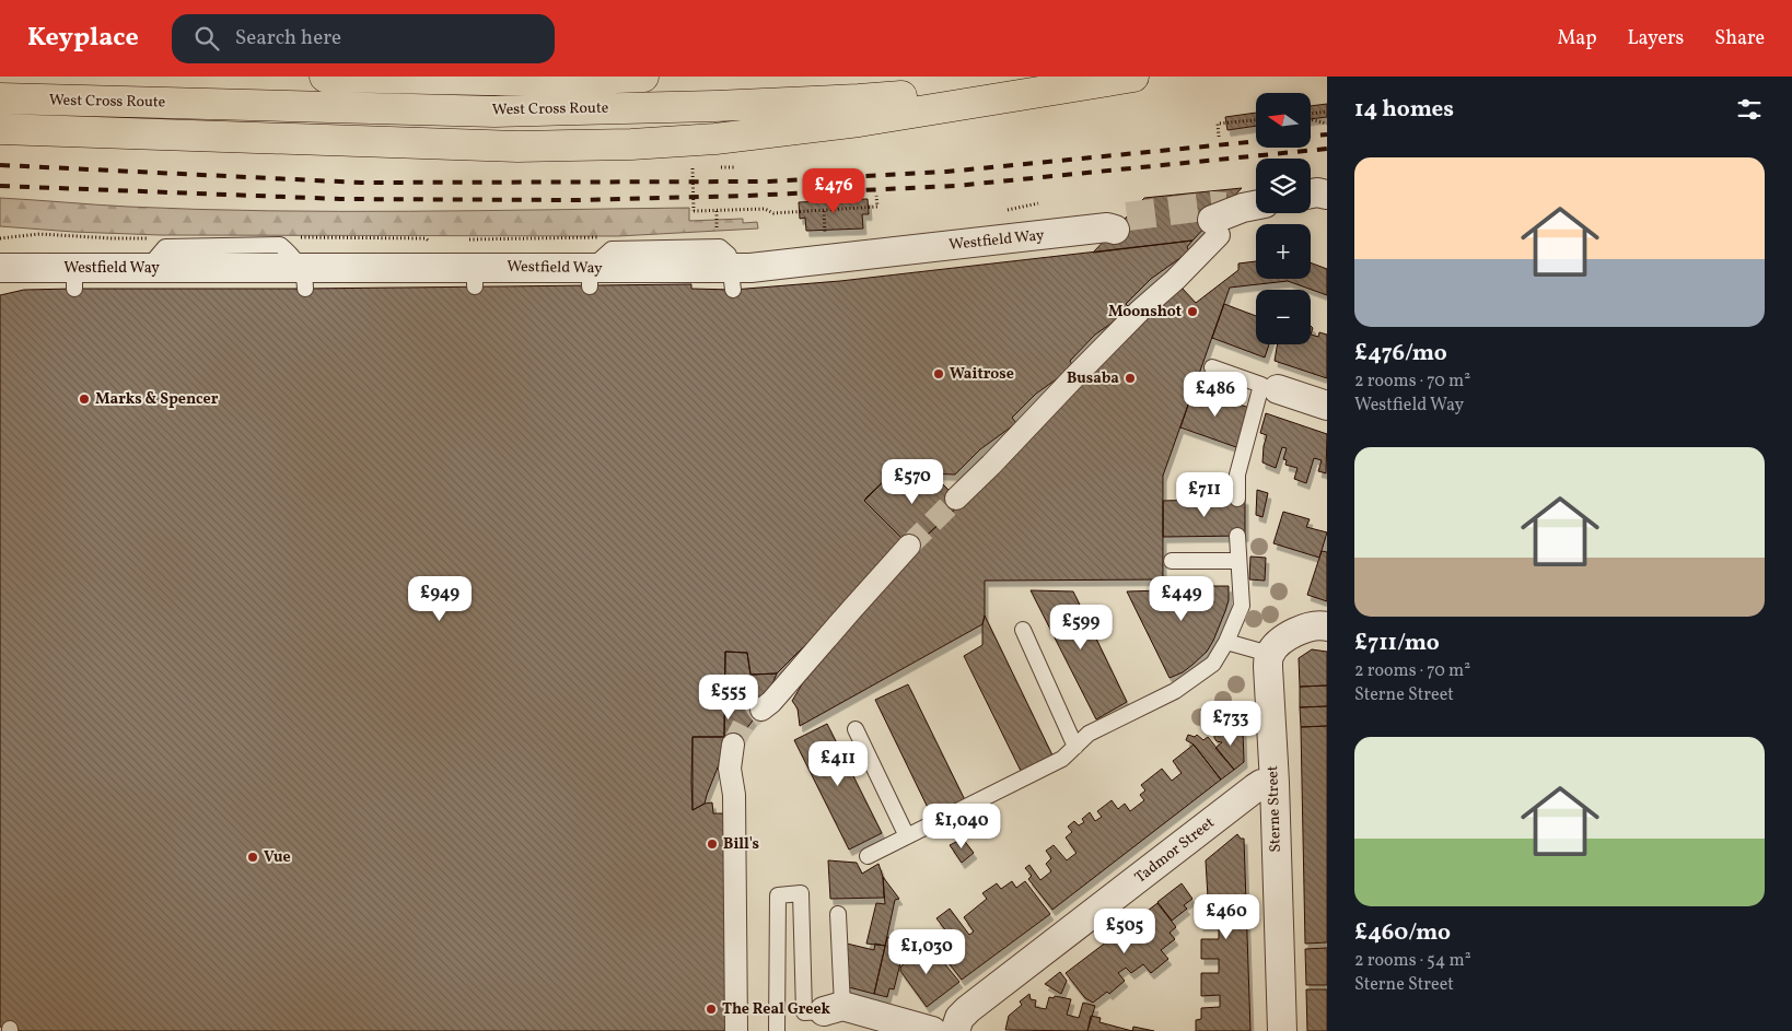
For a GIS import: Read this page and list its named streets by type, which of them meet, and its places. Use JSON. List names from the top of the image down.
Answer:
{
  "streets": {
    "highway": ["West Cross Route"],
    "street": ["Westfield Way", "Sterne Street", "Tadmor Street"]
  },
  "crossings": [
    ["Sterne Street", "Tadmor Street"]
  ],
  "places": [
    "Moonshot",
    "Waitrose",
    "Busaba",
    "Marks & Spencer",
    "Bill's",
    "Vue",
    "The Real Greek"
  ],
  "north": "left",
  "page": {
    "header": "Keyplace",
    "search": "Search here",
    "nav": ["Map", "Layers", "Share"],
    "heading": "14 homes",
    "map_buttons": ["+", "−"],
    "list": [
      {
        "name": "£476/mo",
        "note": "2 rooms · 70 m² · Westfield Way"
      },
      {
        "name": "£711/mo",
        "note": "2 rooms · 70 m² · Sterne Street"
      },
      {
        "name": "£460/mo",
        "note": "2 rooms · 54 m² · Sterne Street"
      }
    ],
    "price": [
      "£476",
      "£486",
      "£570",
      "£711",
      "£949",
      "£449",
      "£599",
      "£555",
      "£733",
      "£411",
      "£1,040",
      "£460",
      "£505",
      "£1,030"
    ]
  }
}
